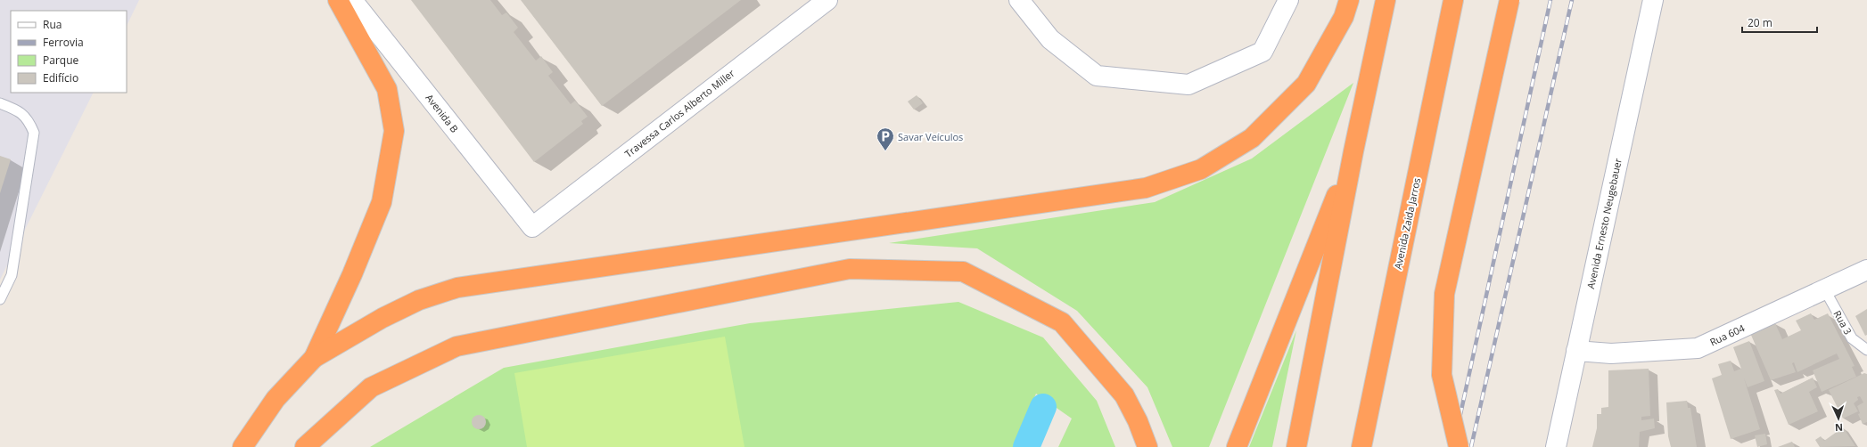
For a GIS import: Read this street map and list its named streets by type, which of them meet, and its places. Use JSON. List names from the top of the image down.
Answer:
{
  "streets": {
    "highway": ["Avenida Zaida Jarros"],
    "street": [
      "Avenida B",
      "Travessa Carlos Alberto Miller",
      "Avenida Ernesto Neugebauer",
      "Rua 604"
    ],
    "lane": ["Rua 3"]
  },
  "crossings": [
    ["Avenida B", "Travessa Carlos Alberto Miller"],
    ["Avenida Ernesto Neugebauer", "Rua 604"],
    ["Rua 3", "Rua 604"]
  ],
  "places": {
    "parking": ["Savar Veículos"]
  },
  "legend": [
    "Rua",
    "Ferrovia",
    "Parque",
    "Edifício"
  ],
  "scale_bar": "20 m",
  "north": "bottom"
}
